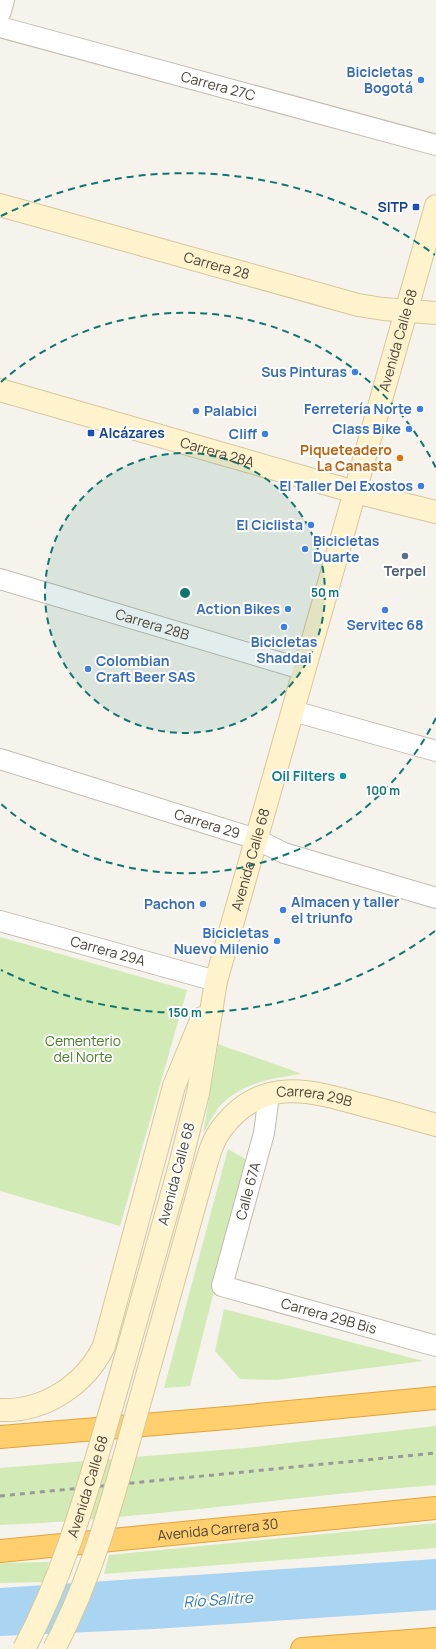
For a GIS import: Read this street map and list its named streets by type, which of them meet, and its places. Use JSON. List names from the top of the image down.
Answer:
{
  "streets": {
    "highway": ["Avenida Carrera 30"],
    "main road": [
      "Carrera 28",
      "Avenida Calle 68",
      "Carrera 28A",
      "Carrera 29B"
    ],
    "street": [
      "Carrera 27C",
      "Carrera 28B",
      "Carrera 29",
      "Carrera 29A",
      "Calle 67A",
      "Carrera 29B Bis"
    ]
  },
  "crossings": [
    ["Carrera 28", "Avenida Calle 68"],
    ["Avenida Calle 68", "Carrera 28A"],
    ["Avenida Calle 68", "Carrera 28B"],
    ["Avenida Calle 68", "Carrera 29"],
    ["Avenida Calle 68", "Carrera 29A"],
    ["Avenida Calle 68", "Carrera 29B"],
    ["Carrera 29B", "Calle 67A"],
    ["Calle 67A", "Carrera 29B Bis"]
  ],
  "water": ["Río Salitre"],
  "parks": ["Cementerio del Norte"],
  "places": {
    "other": [
      "Bicicletas Bogotá",
      "Sus Pinturas",
      "Ferretería Norte",
      "Palabici",
      "Class Bike",
      "Cliff",
      "Piqueteadero La Canasta",
      "El Taller Del Exostos",
      "El Ciclista",
      "Bicicletas Duarte",
      "Terpel",
      "Action Bikes",
      "Servitec 68",
      "Bicicletas Shaddai",
      "Colombian Craft Beer SAS",
      "Oil Filters",
      "Pachon",
      "Almacen y taller el triunfo",
      "Bicicletas Nuevo Milenio"
    ],
    "transit": ["SITP", "Alcázares"]
  },
  "rings": ["50 m", "100 m", "150 m"]
}
